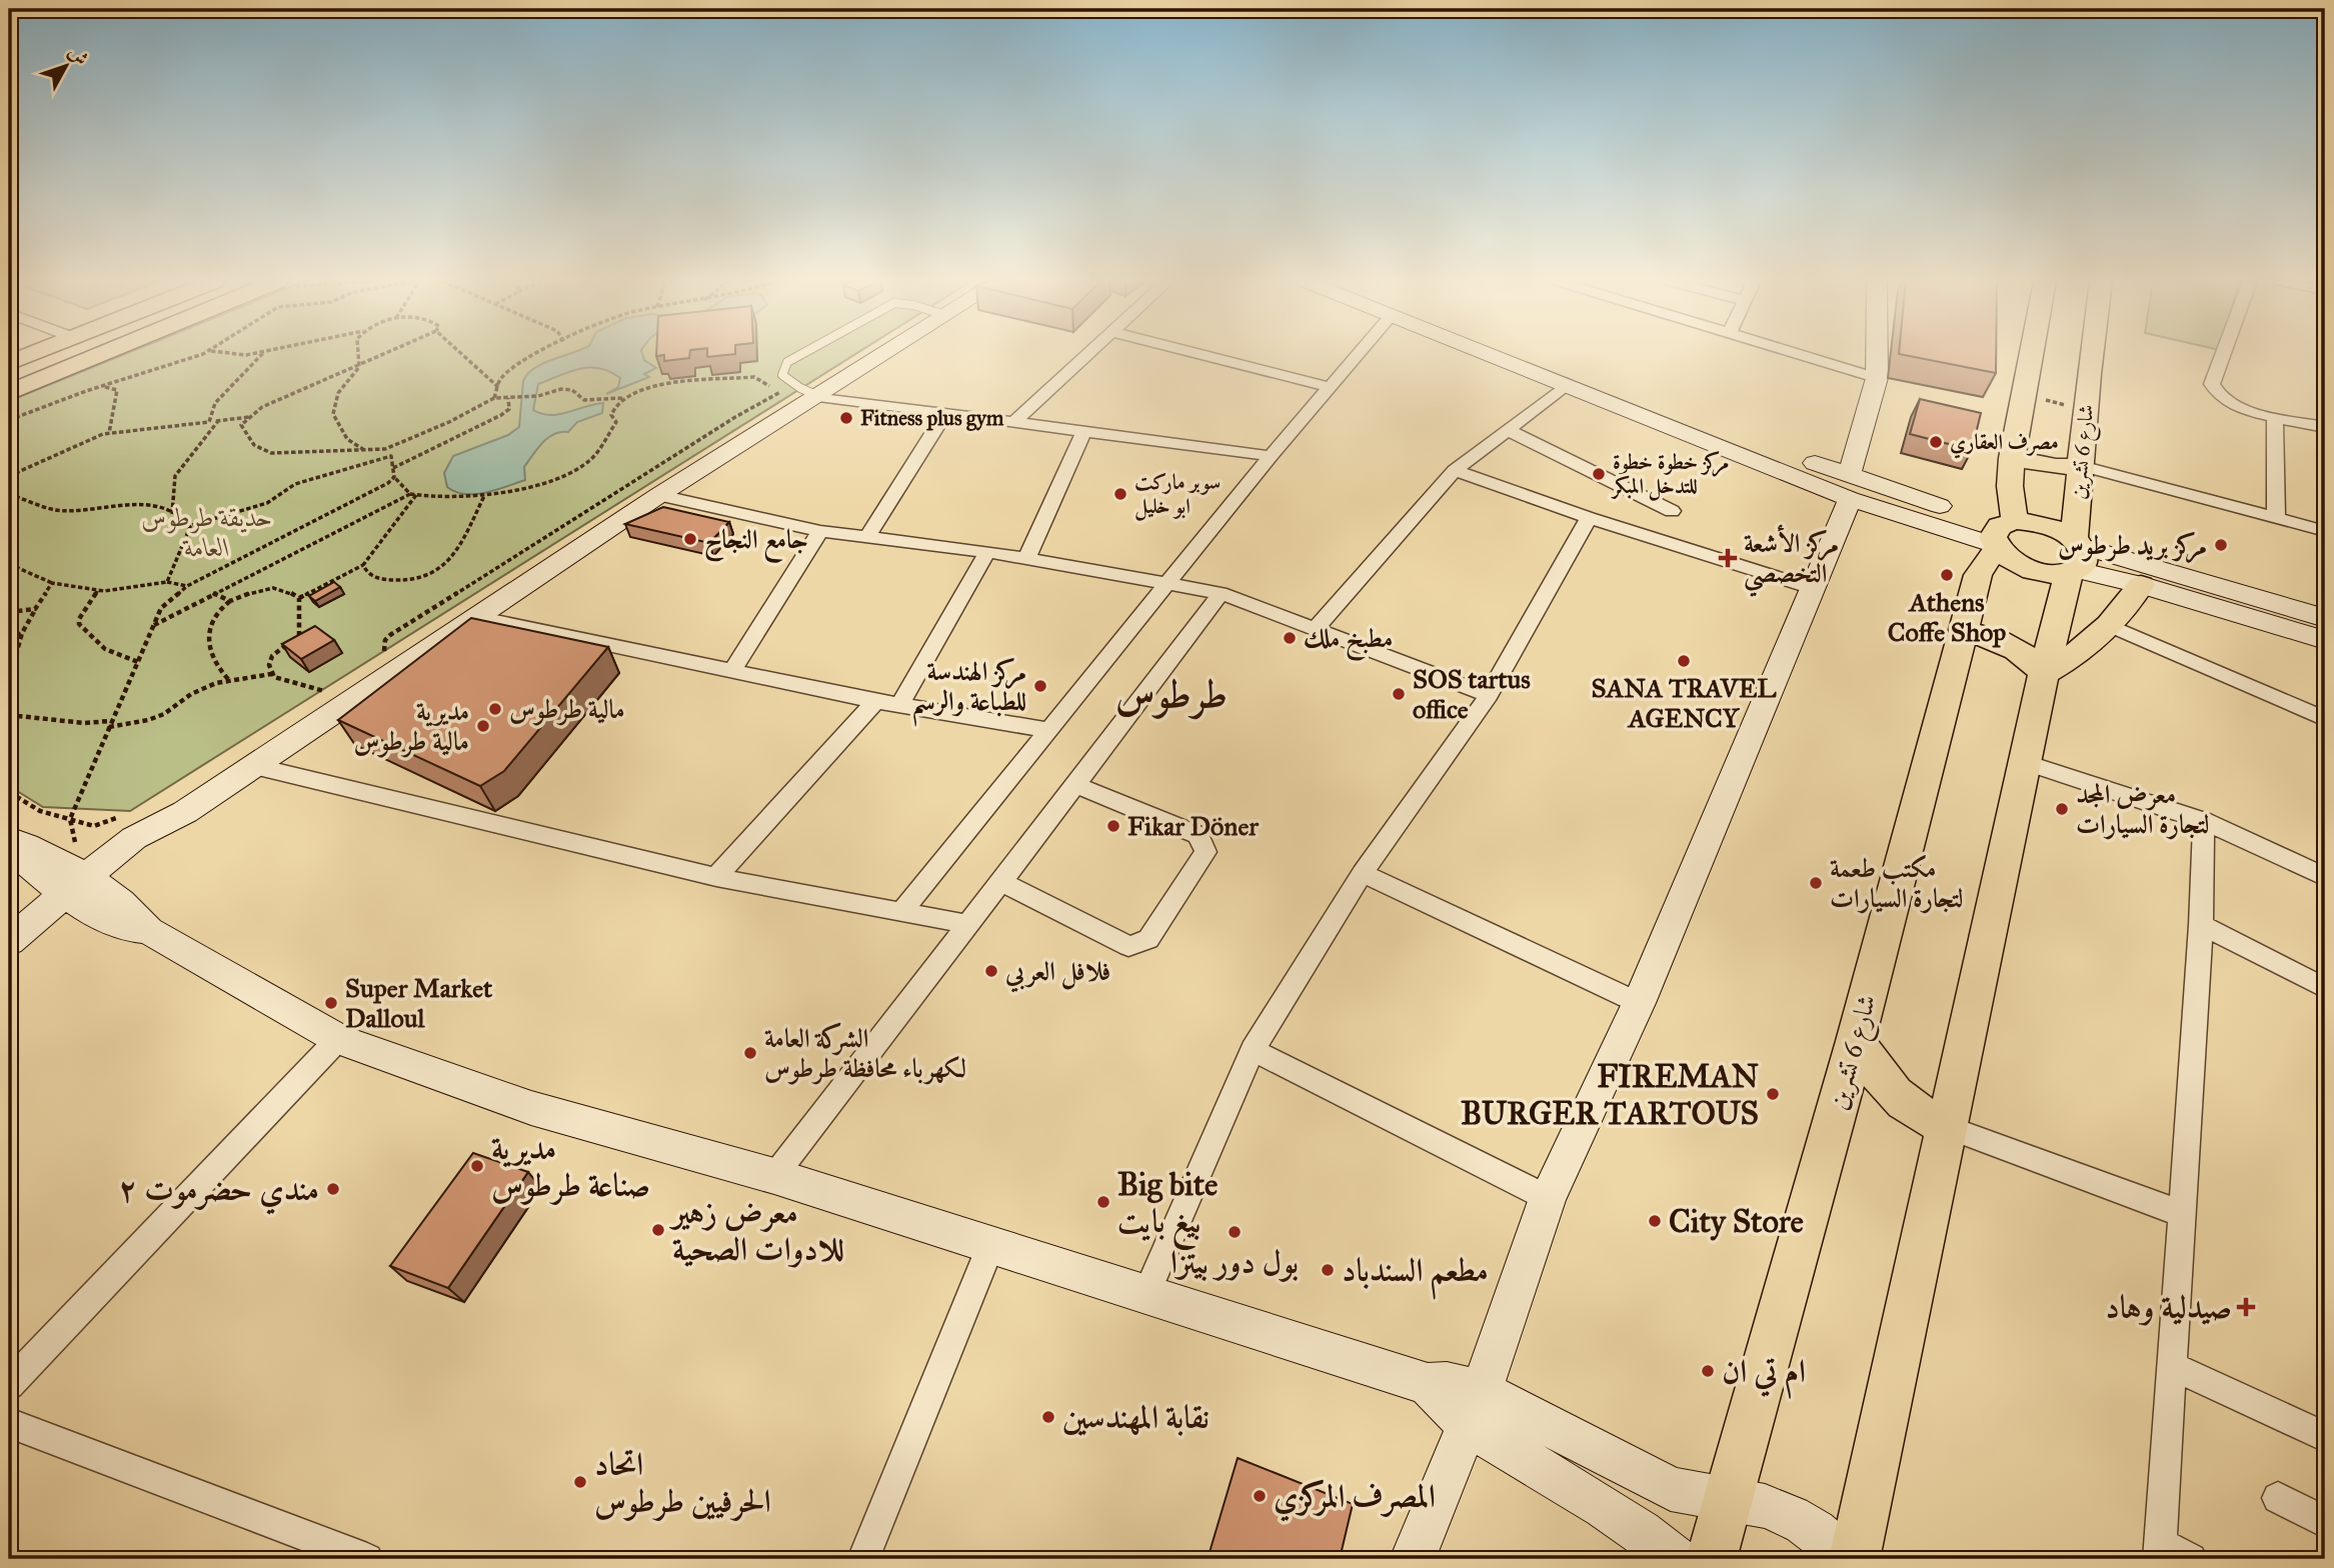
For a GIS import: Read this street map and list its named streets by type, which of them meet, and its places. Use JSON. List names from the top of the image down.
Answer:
{
  "streets": {
    "main road": ["شارع 6 تشرين"]
  },
  "districts": ["طرطوس"],
  "parks": ["حديقة طرطوس العامة"],
  "places": {
    "other": [
      "Fitness plus gym",
      "مصرف العقاري",
      "مركز خطوة خطوة للتدخل المبكر",
      "سوبر ماركت ابو خليل",
      "جامع النجاح",
      "مركز بريد طرطوس",
      "Athens Coffe Shop",
      "مطبخ ملك",
      "SANA TRAVEL AGENCY",
      "مركز الهندسة للطباعة والرسم",
      "SOS tartus office",
      "مالية طرطوس",
      "مديرية مالية طرطوس",
      "معرض المجد لتجارة السيارات",
      "Fikar Döner",
      "مكتب طعمة لتجارة السيارات",
      "فلافل العربي",
      "Super Market Dalloul",
      "الشركة العامة لكهرباء محافظة طرطوس",
      "FIREMAN BURGER TARTOUS",
      "مديرية صناعة طرطوس",
      "مندي حضرموت ٢",
      "Big bite بيغ بايت",
      "City Store",
      "معرض زهير للادوات الصحية",
      "بول دور بيتزا",
      "مطعم السندباد",
      "ام تي ان",
      "نقابة المهندسين",
      "اتحاد الحرفيين طرطوس",
      "المصرف المركزي"
    ],
    "health": ["مركز الأشعة التخصصي", "صيدلية وهاد"]
  },
  "north": "top right"
}
